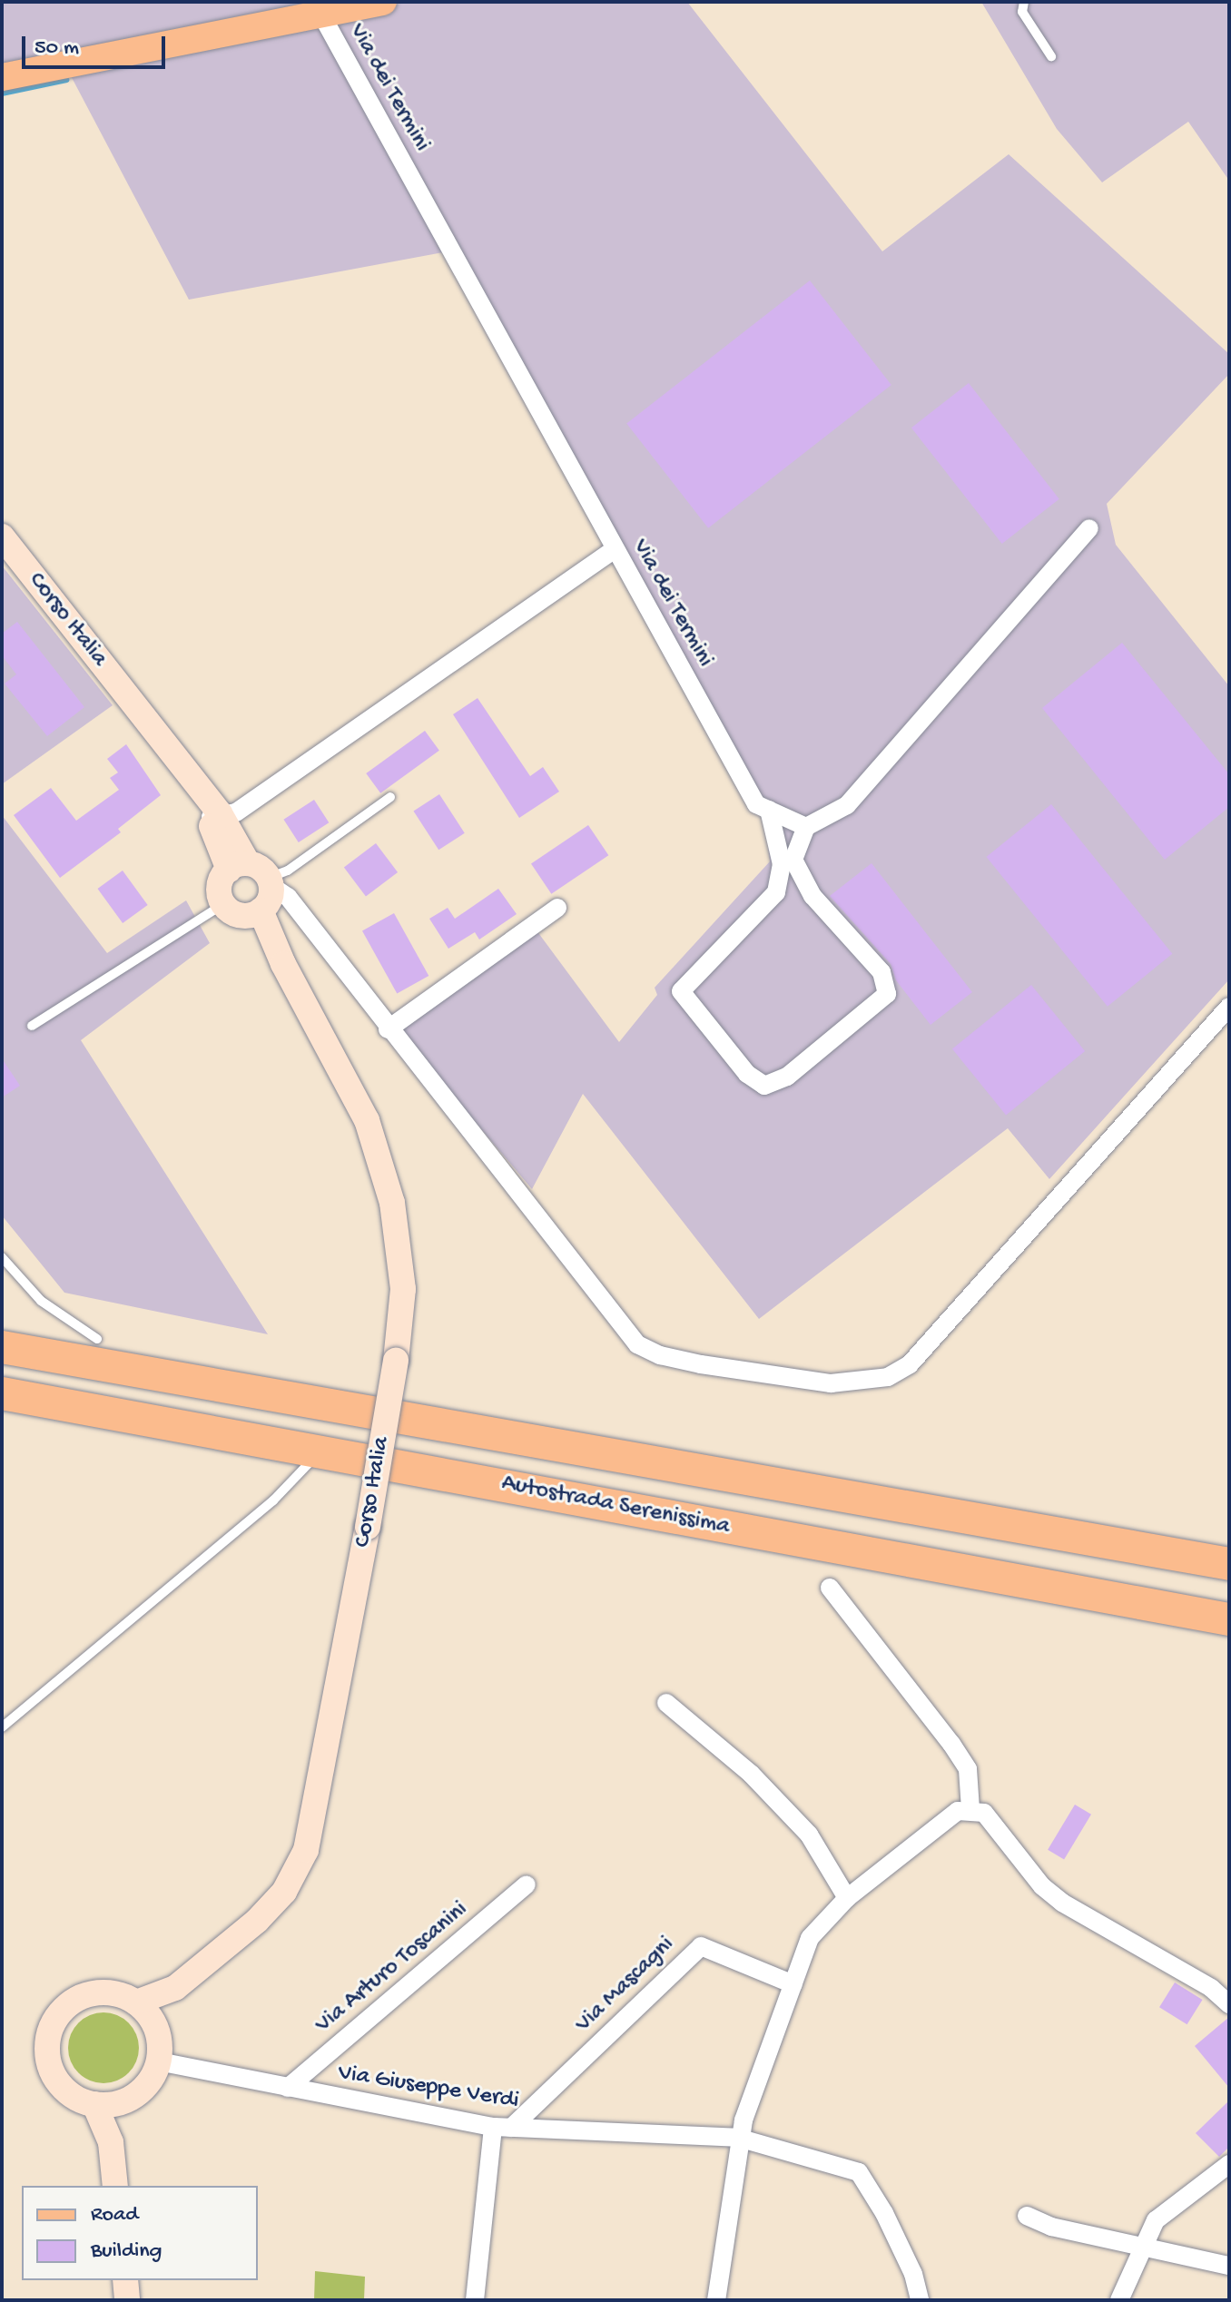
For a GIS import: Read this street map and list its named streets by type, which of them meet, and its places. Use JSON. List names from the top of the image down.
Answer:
{
  "streets": {
    "highway": ["Autostrada Serenissima"],
    "street": [
      "Via dei Termini",
      "Corso Italia",
      "Via Arturo Toscanini",
      "Via Mascagni",
      "Via Giuseppe Verdi"
    ]
  },
  "crossings": [
    ["Corso Italia", "Via Giuseppe Verdi"],
    ["Via Arturo Toscanini", "Via Giuseppe Verdi"],
    ["Via Mascagni", "Via Giuseppe Verdi"]
  ],
  "legend": ["Road", "Building"],
  "scale_bar": "50 m"
}
